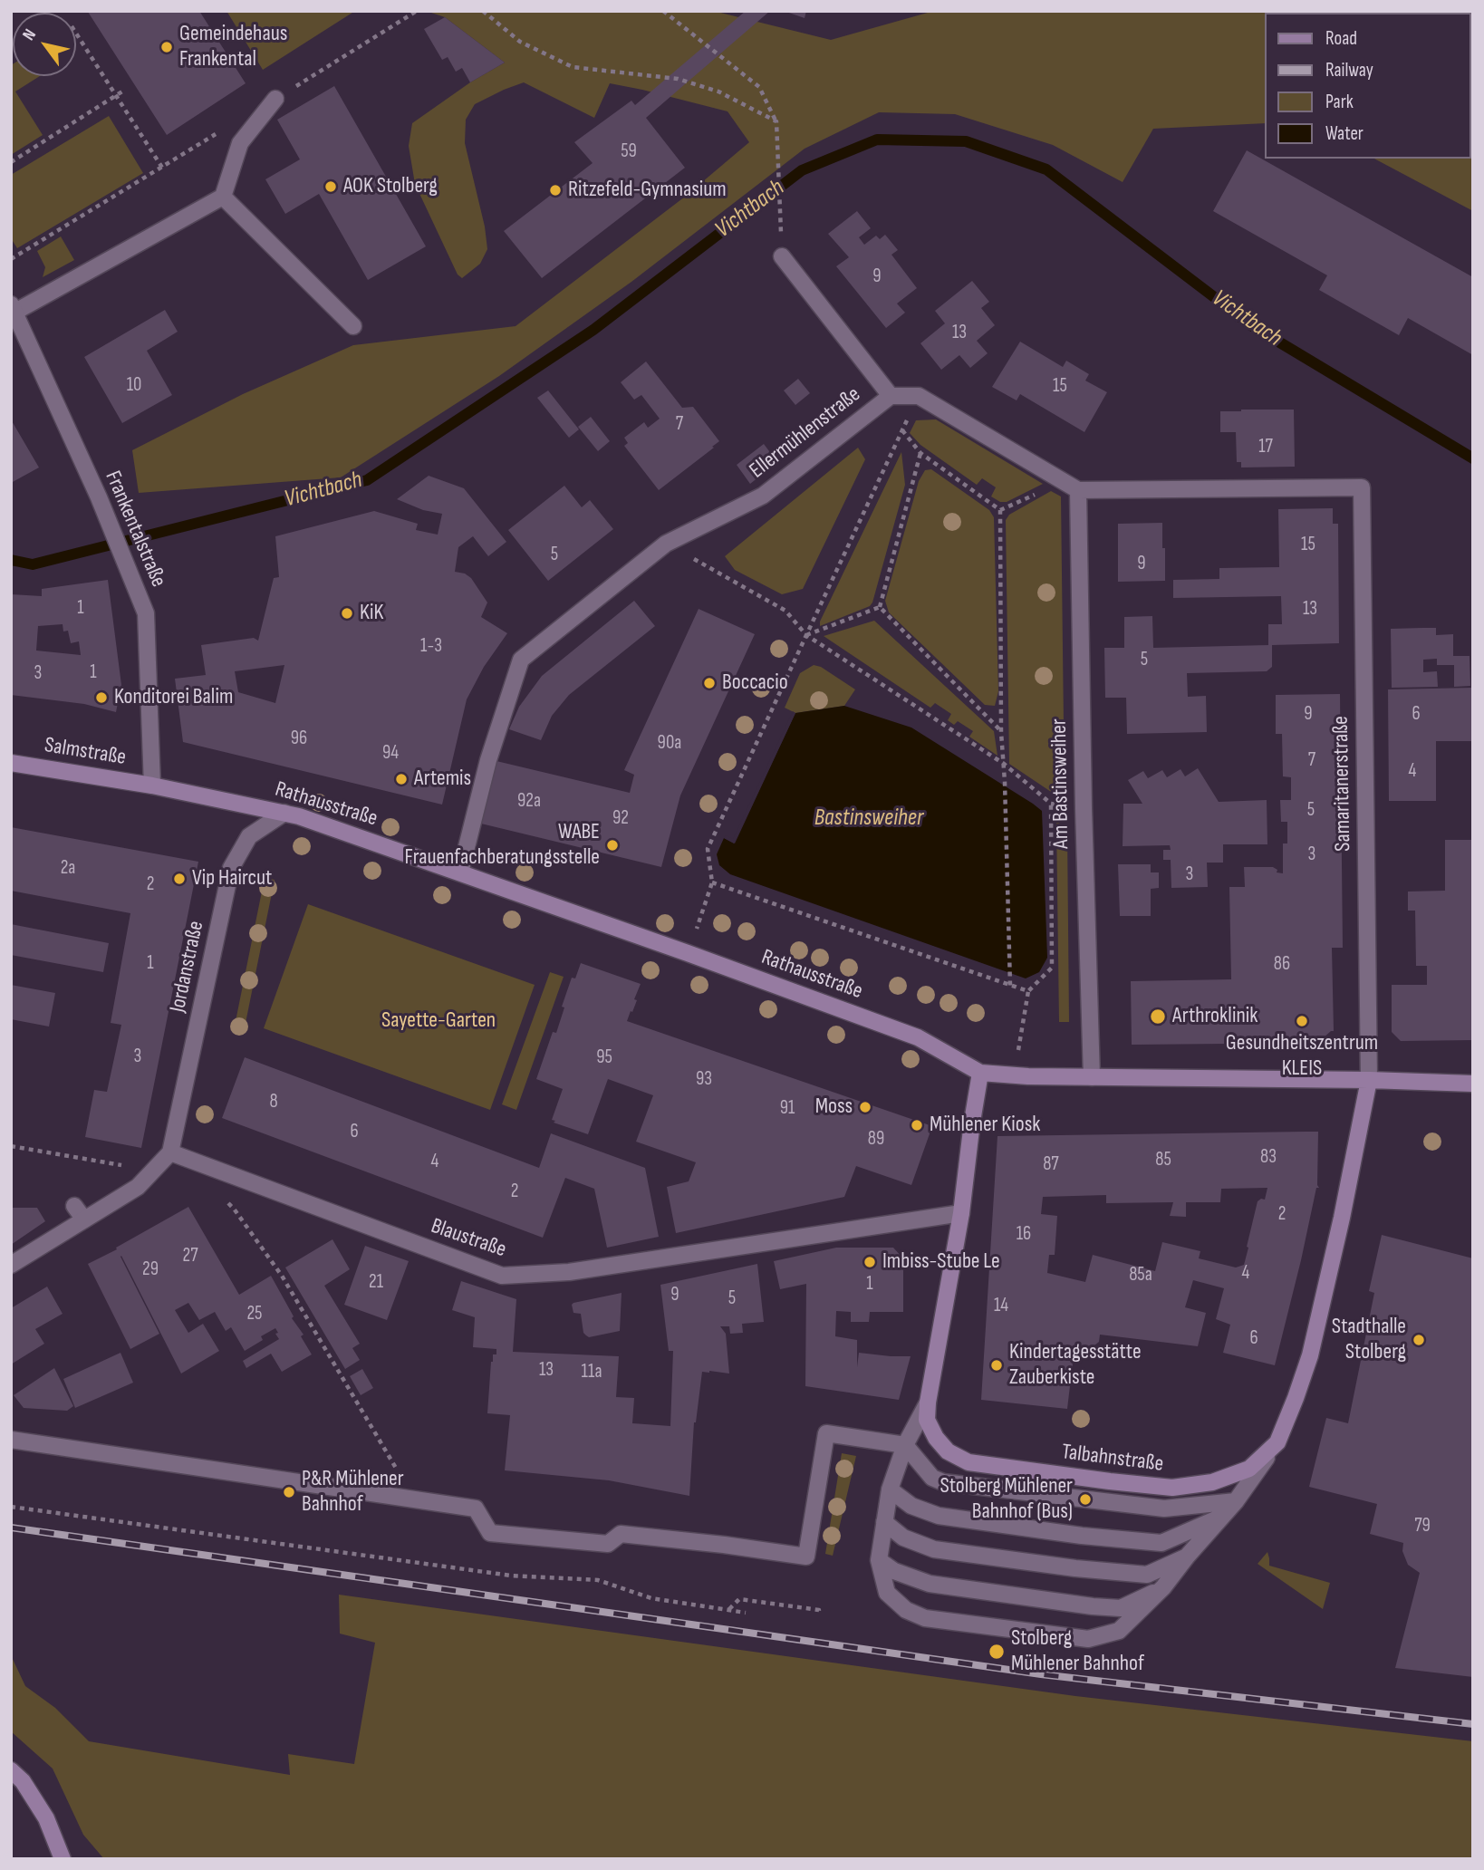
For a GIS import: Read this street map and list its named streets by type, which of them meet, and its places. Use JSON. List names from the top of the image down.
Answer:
{
  "streets": {
    "street": [
      "Ellermühlenstraße",
      "Frankentalstraße",
      "Salmstraße",
      "Am Bastinsweiher",
      "Samaritanerstraße",
      "Rathausstraße",
      "Jordanstraße",
      "Blaustraße",
      "Talbahnstraße"
    ]
  },
  "crossings": [
    ["Ellermühlenstraße", "Rathausstraße"],
    ["Frankentalstraße", "Salmstraße"],
    ["Frankentalstraße", "Rathausstraße"],
    ["Salmstraße", "Rathausstraße"],
    ["Am Bastinsweiher", "Samaritanerstraße"],
    ["Am Bastinsweiher", "Rathausstraße"],
    ["Samaritanerstraße", "Rathausstraße"],
    ["Samaritanerstraße", "Talbahnstraße"],
    ["Rathausstraße", "Jordanstraße"],
    ["Rathausstraße", "Talbahnstraße"],
    ["Jordanstraße", "Blaustraße"],
    ["Blaustraße", "Talbahnstraße"]
  ],
  "water": ["Vichtbach", "Bastinsweiher"],
  "parks": ["Sayette-Garten"],
  "places": [
    "Gemeindehaus Frankental",
    "AOK Stolberg",
    "Ritzefeld-Gymnasium",
    "KiK",
    "Boccacio",
    "Konditorei Balim",
    "Artemis",
    "WABE Frauenfachberatungsstelle",
    "Vip Haircut",
    "Arthroklinik",
    "Gesundheitszentrum KLEIS",
    "Moss",
    "Mühlener Kiosk",
    "Imbiss-Stube Le",
    "Stadthalle Stolberg",
    "Kindertagesstätte Zauberkiste",
    "P&R Mühlener Bahnhof",
    "Stolberg Mühlener Bahnhof (Bus)",
    "Stolberg Mühlener Bahnhof"
  ],
  "house_numbers": [
    "59",
    "9",
    "13",
    "10",
    "15",
    "7",
    "17",
    "15",
    "5",
    "9",
    "1",
    "13",
    "1-3",
    "5",
    "1",
    "3",
    "9",
    "6",
    "96",
    "90a",
    "94",
    "7",
    "4",
    "92a",
    "5",
    "92",
    "3",
    "2a",
    "3",
    "2",
    "1",
    "86",
    "3",
    "95",
    "93",
    "8",
    "91",
    "6",
    "89",
    "83",
    "85",
    "4",
    "87",
    "2",
    "2",
    "16",
    "27",
    "29",
    "4",
    "85a",
    "21",
    "1",
    "9",
    "5",
    "14",
    "25",
    "6",
    "13",
    "11a",
    "79"
  ],
  "legend": [
    "Road",
    "Railway",
    "Park",
    "Water"
  ],
  "north": "top left"
}
